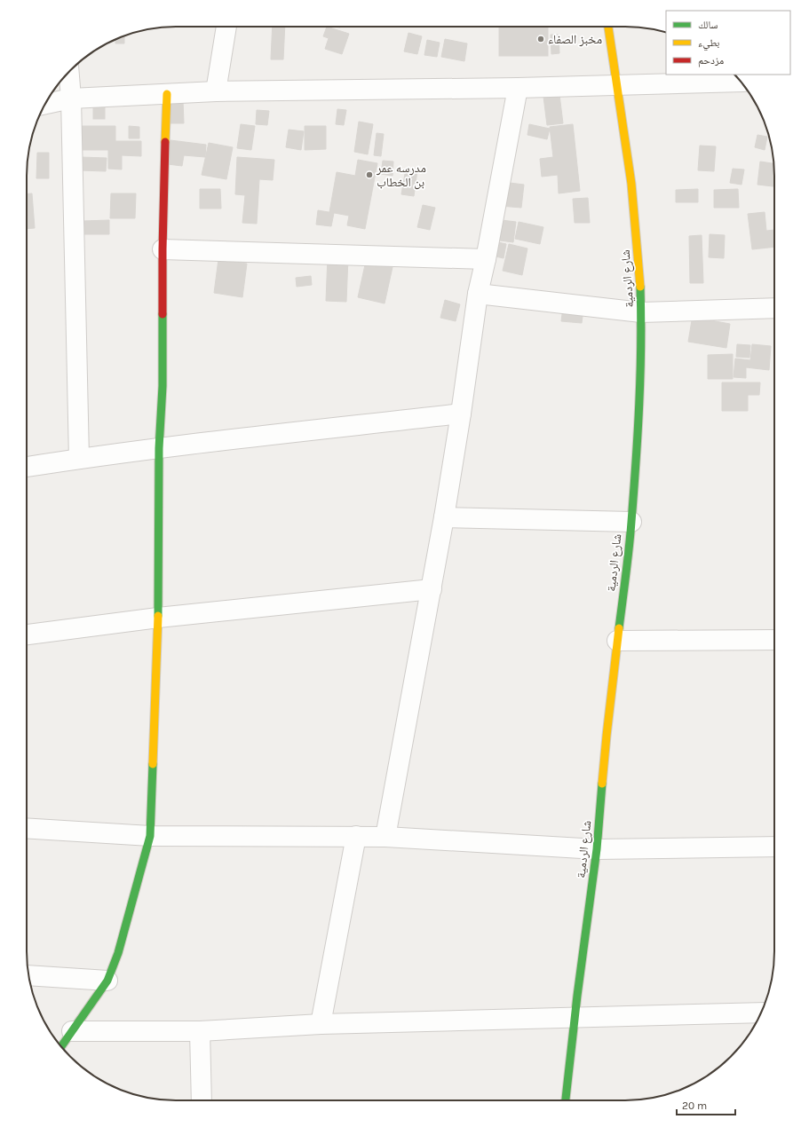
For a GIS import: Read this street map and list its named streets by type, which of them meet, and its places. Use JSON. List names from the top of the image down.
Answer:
{
  "streets": {
    "street": ["شارع الردمية"]
  },
  "places": ["مخبز الصفاء", "مدرسه عمر بن الخطاب"],
  "legend": ["سالك", "بطيء", "مزدحم"],
  "scale_bar": "20 m"
}
